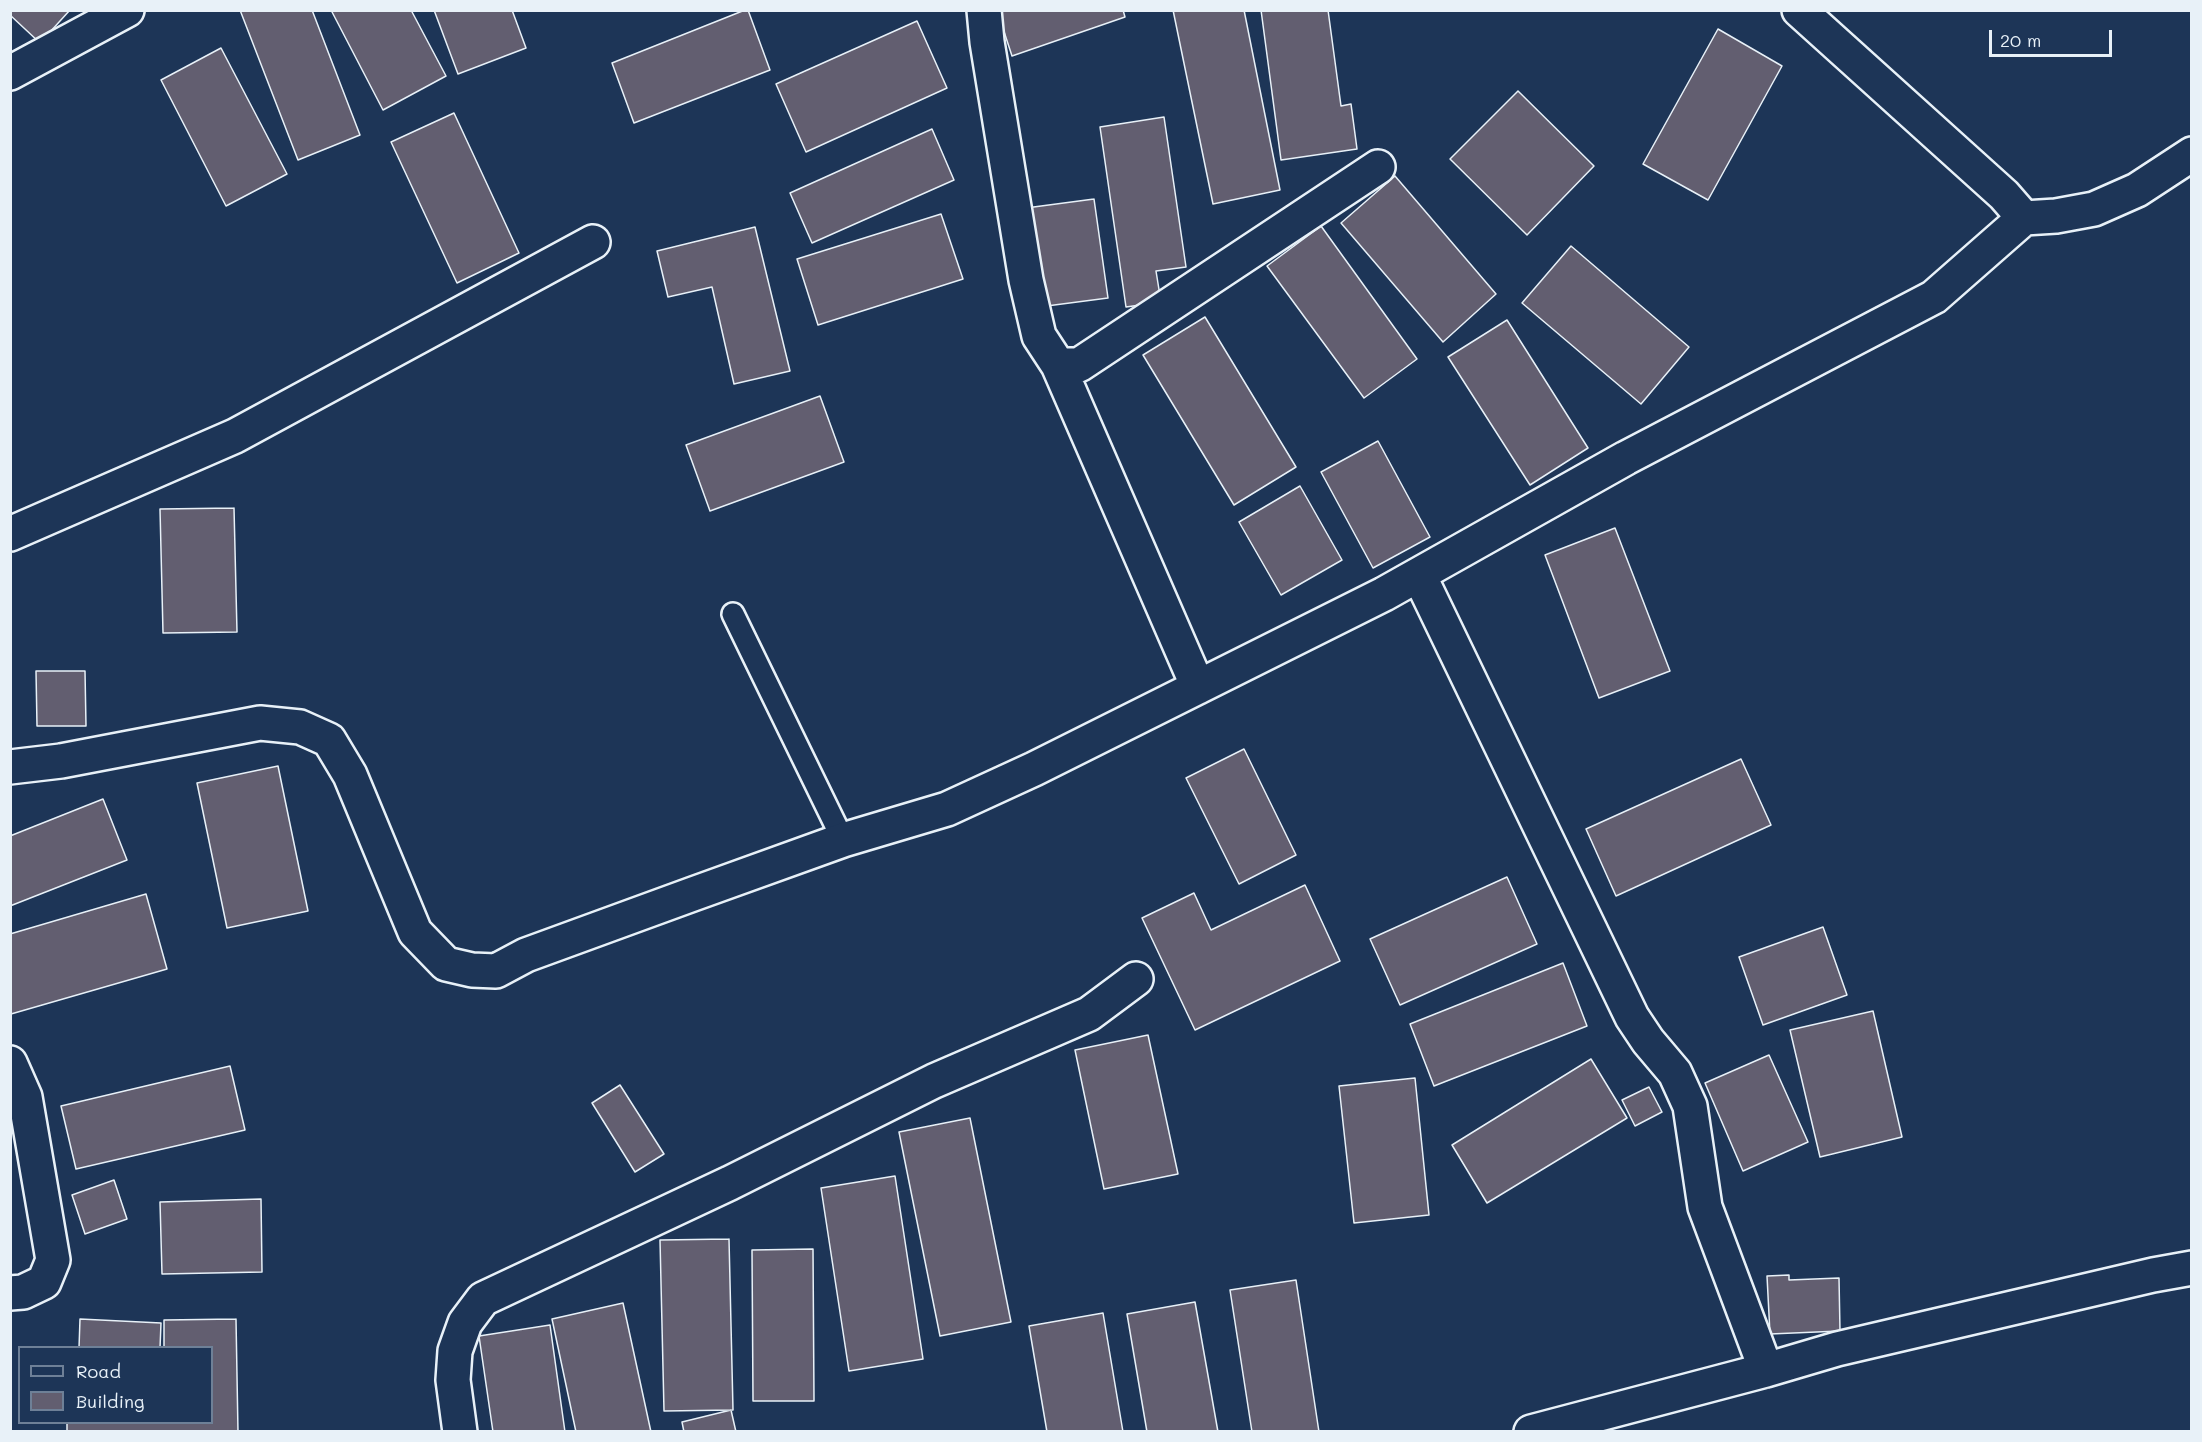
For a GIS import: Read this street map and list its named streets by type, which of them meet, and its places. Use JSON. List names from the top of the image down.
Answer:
{
  "legend": ["Road", "Building"],
  "scale_bar": "20 m"
}
